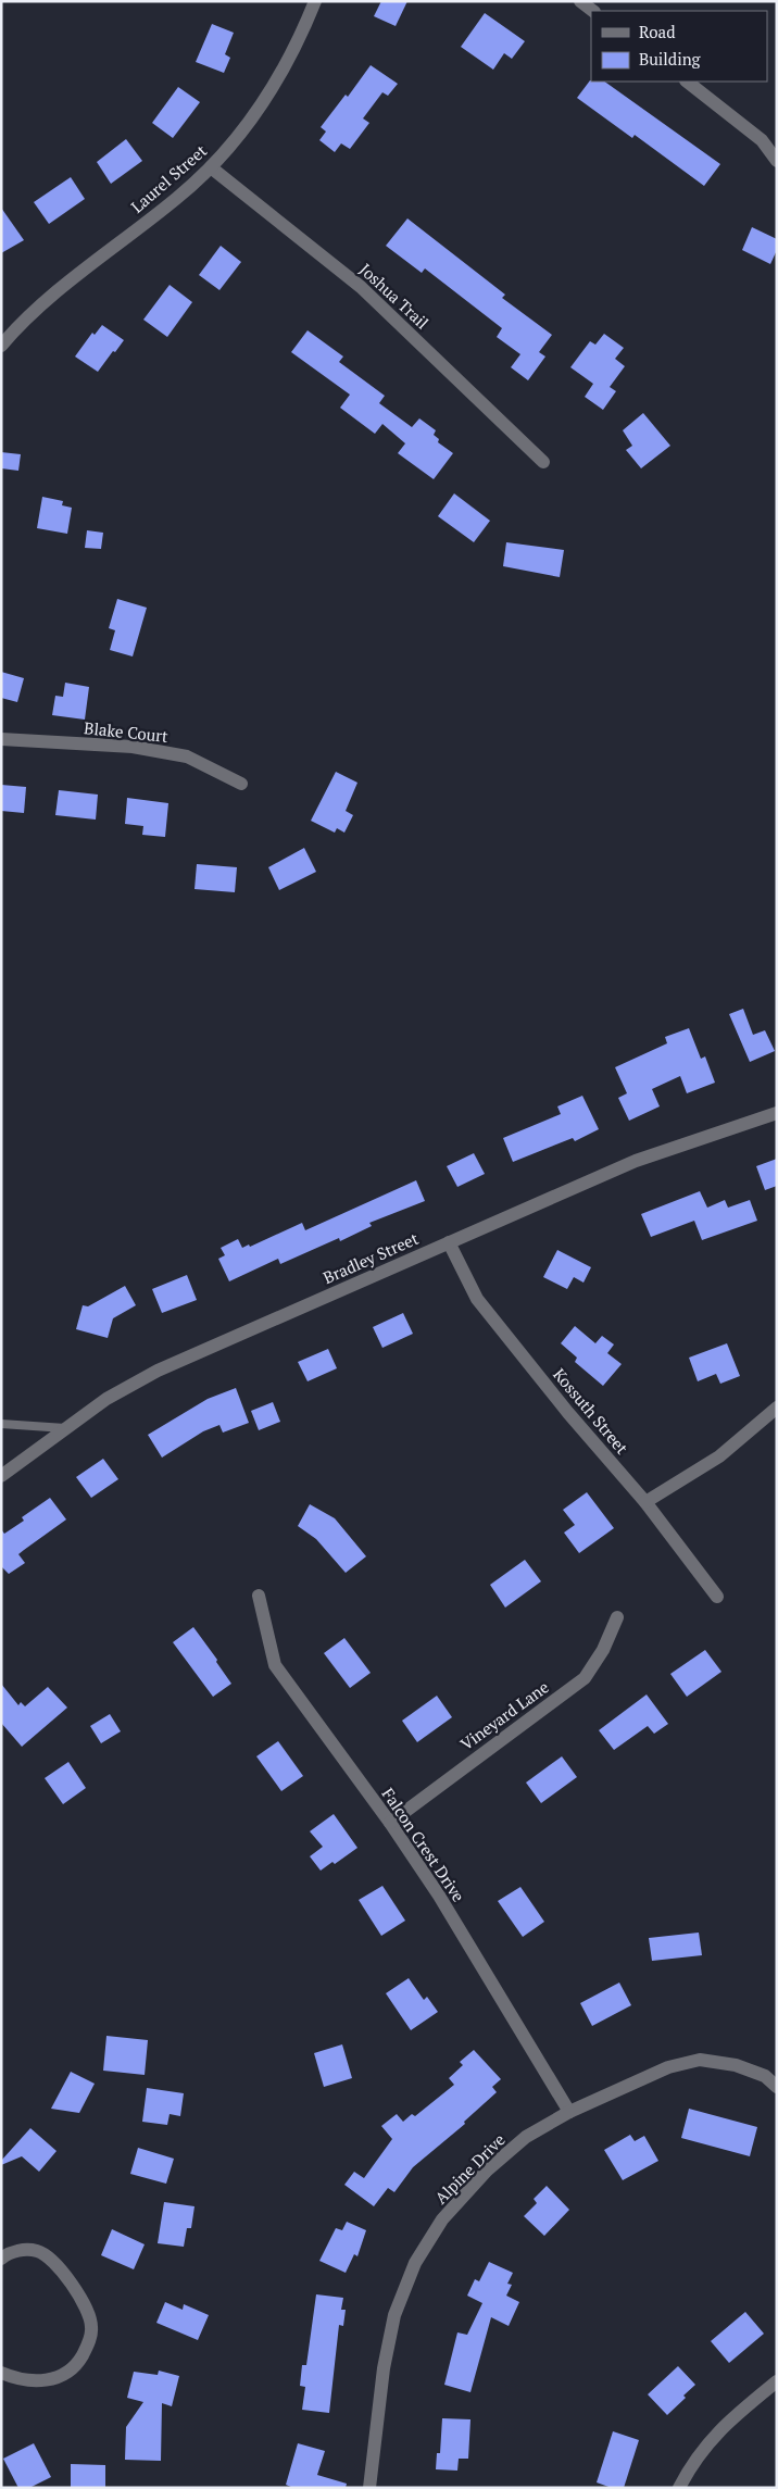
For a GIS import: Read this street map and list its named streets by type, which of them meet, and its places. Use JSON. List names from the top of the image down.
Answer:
{
  "streets": {
    "street": [
      "Laurel Street",
      "Joshua Trail",
      "Blake Court",
      "Bradley Street",
      "Kossuth Street",
      "Vineyard Lane",
      "Falcon Crest Drive",
      "Alpine Drive"
    ]
  },
  "crossings": [
    ["Laurel Street", "Joshua Trail"],
    ["Bradley Street", "Kossuth Street"],
    ["Vineyard Lane", "Falcon Crest Drive"],
    ["Falcon Crest Drive", "Alpine Drive"]
  ],
  "legend": ["Road", "Building"]
}
